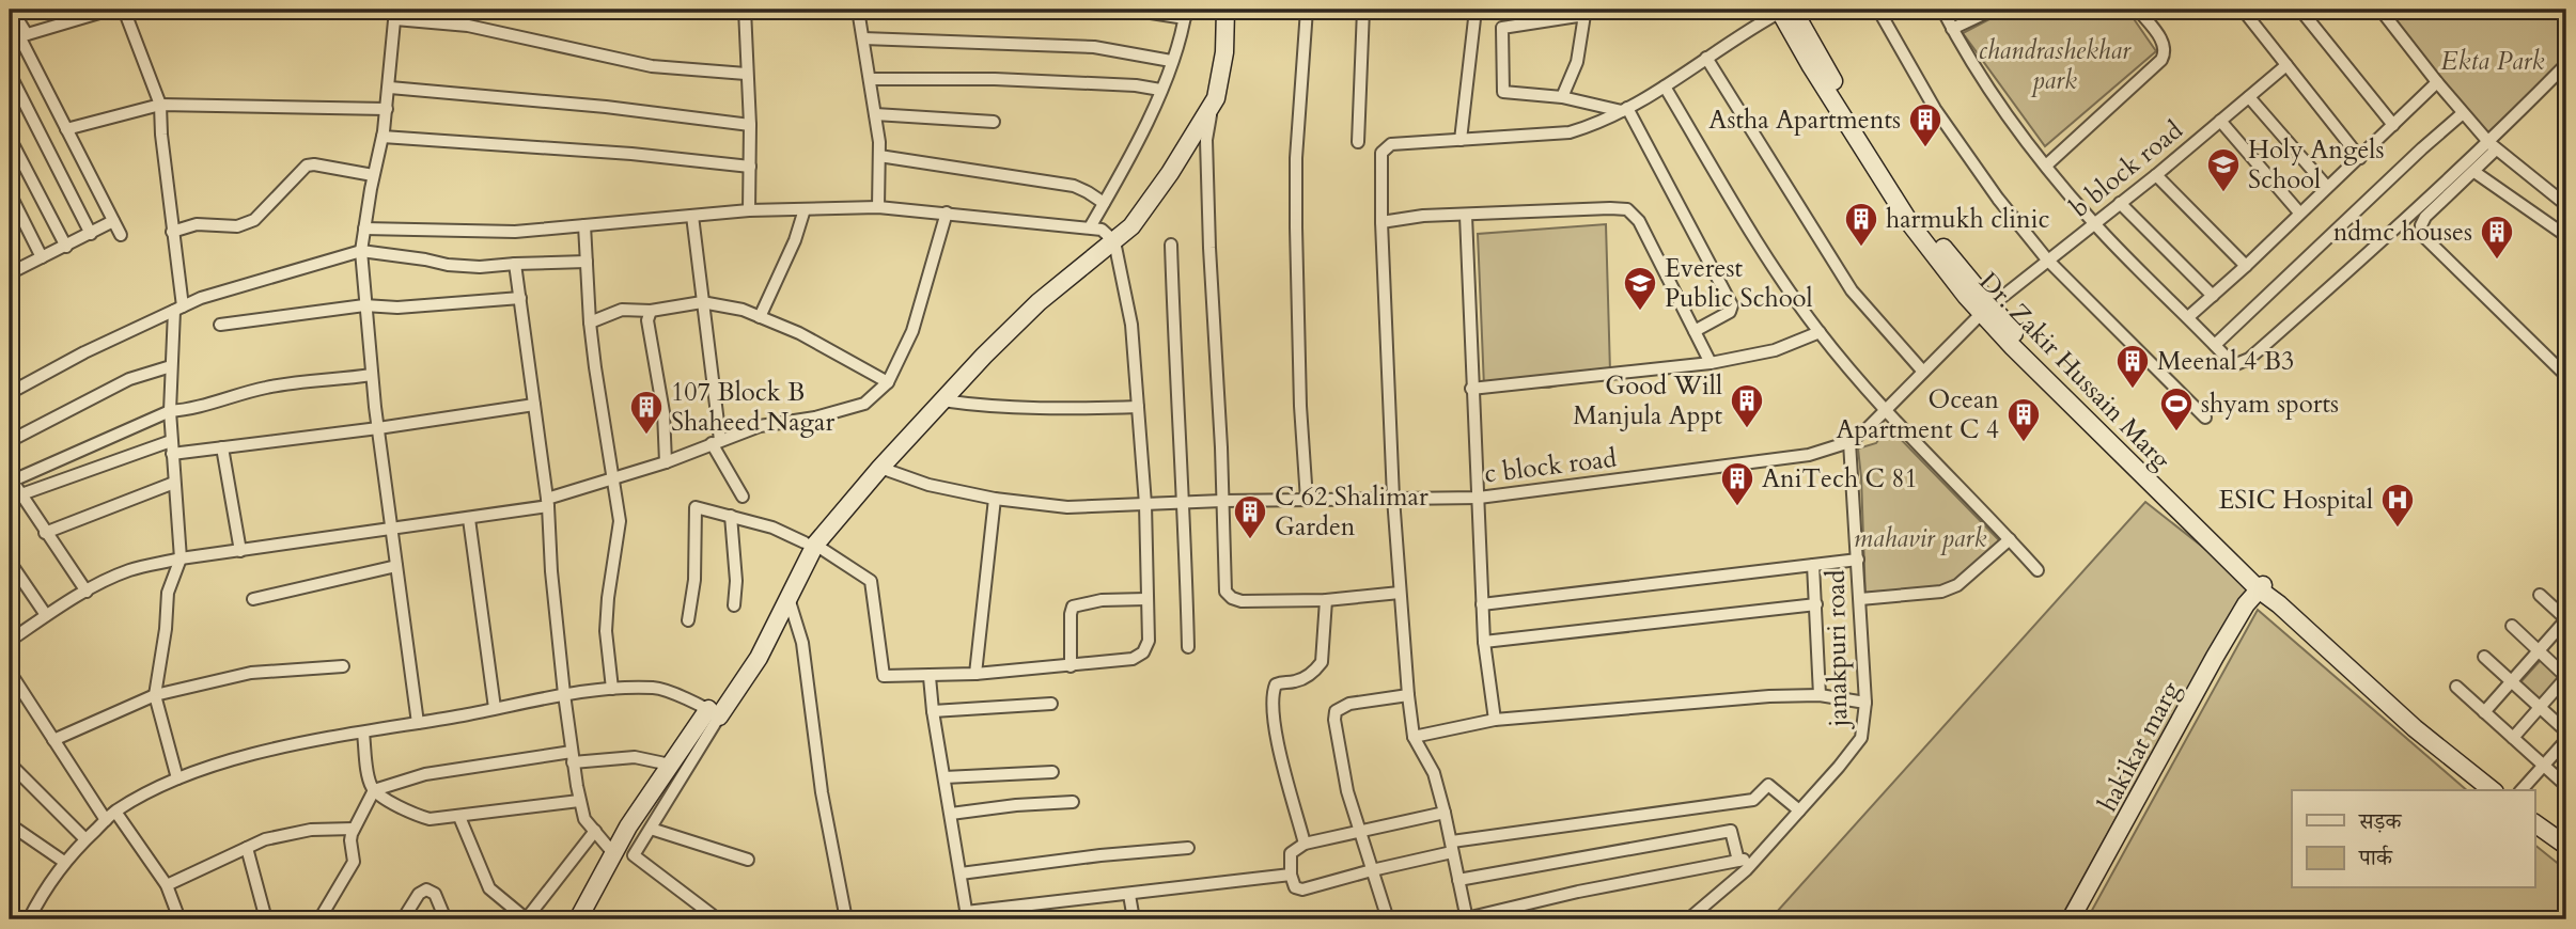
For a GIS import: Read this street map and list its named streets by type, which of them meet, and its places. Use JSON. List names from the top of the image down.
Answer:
{
  "streets": {
    "street": [
      "b block road",
      "Dr. Zakir Hussain Marg",
      "c block road",
      "janakpuri road",
      "hakikat marg"
    ]
  },
  "crossings": [
    ["b block road", "Dr. Zakir Hussain Marg"],
    ["b block road", "c block road"],
    ["Dr. Zakir Hussain Marg", "c block road"],
    ["Dr. Zakir Hussain Marg", "hakikat marg"],
    ["c block road", "janakpuri road"]
  ],
  "parks": ["chandrashekhar park", "Ekta Park", "mahavir park"],
  "places": {
    "building": [
      "Astha Apartments",
      "harmukh clinic",
      "ndmc houses",
      "Meenal 4 B3",
      "Good Will Manjula Appt",
      "107 Block B Shaheed Nagar",
      "Ocean Apartment C 4",
      "AniTech C 81",
      "C 62 Shalimar Garden"
    ],
    "school or university": ["Holy Angels School", "Everest Public School"],
    "sports": ["shyam sports"],
    "hospital": ["ESIC Hospital"]
  },
  "legend": ["सड़क", "पार्क"]
}
